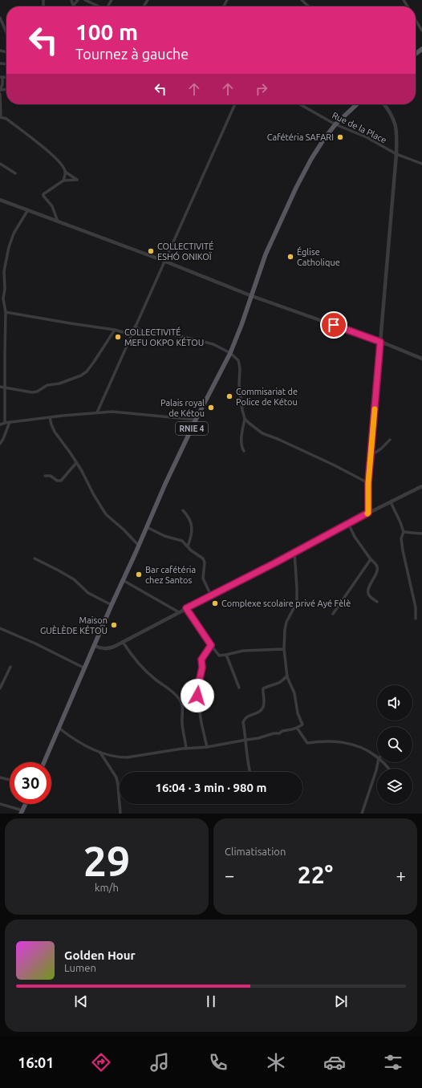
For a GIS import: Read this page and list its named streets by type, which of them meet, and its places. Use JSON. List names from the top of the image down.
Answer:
{
  "streets": {
    "main road": ["RNIE 4"],
    "street": ["Rue de la Place"]
  },
  "crossings": [
    ["Rue de la Place", "RNIE 4"]
  ],
  "places": [
    "Cafétéria SAFARI",
    "COLLECTIVITÉ ESHÓ ONIKOÏ",
    "Église Catholique",
    "COLLECTIVITÉ MEFU OKPO KÉTOU",
    "Commisariat de Police de Kétou",
    "Palais royal de Kétou",
    "Bar cafétéria chez Santos",
    "Complexe scolaire privé Ayé Fèlè",
    "Maison GUÈLÈDE KÉTOU"
  ],
  "page": {
    "turn": ["100 m", "Tournez à gauche"],
    "limit": "30",
    "trip": "16:04 · 3 min · 980 m",
    "tile": [
      ["29", "km/h"],
      "Climatisation"
    ],
    "heat": ["−", "22°", "+"],
    "song": ["Golden Hour", "Lumen"],
    "tabs": "16:01"
  }
}
